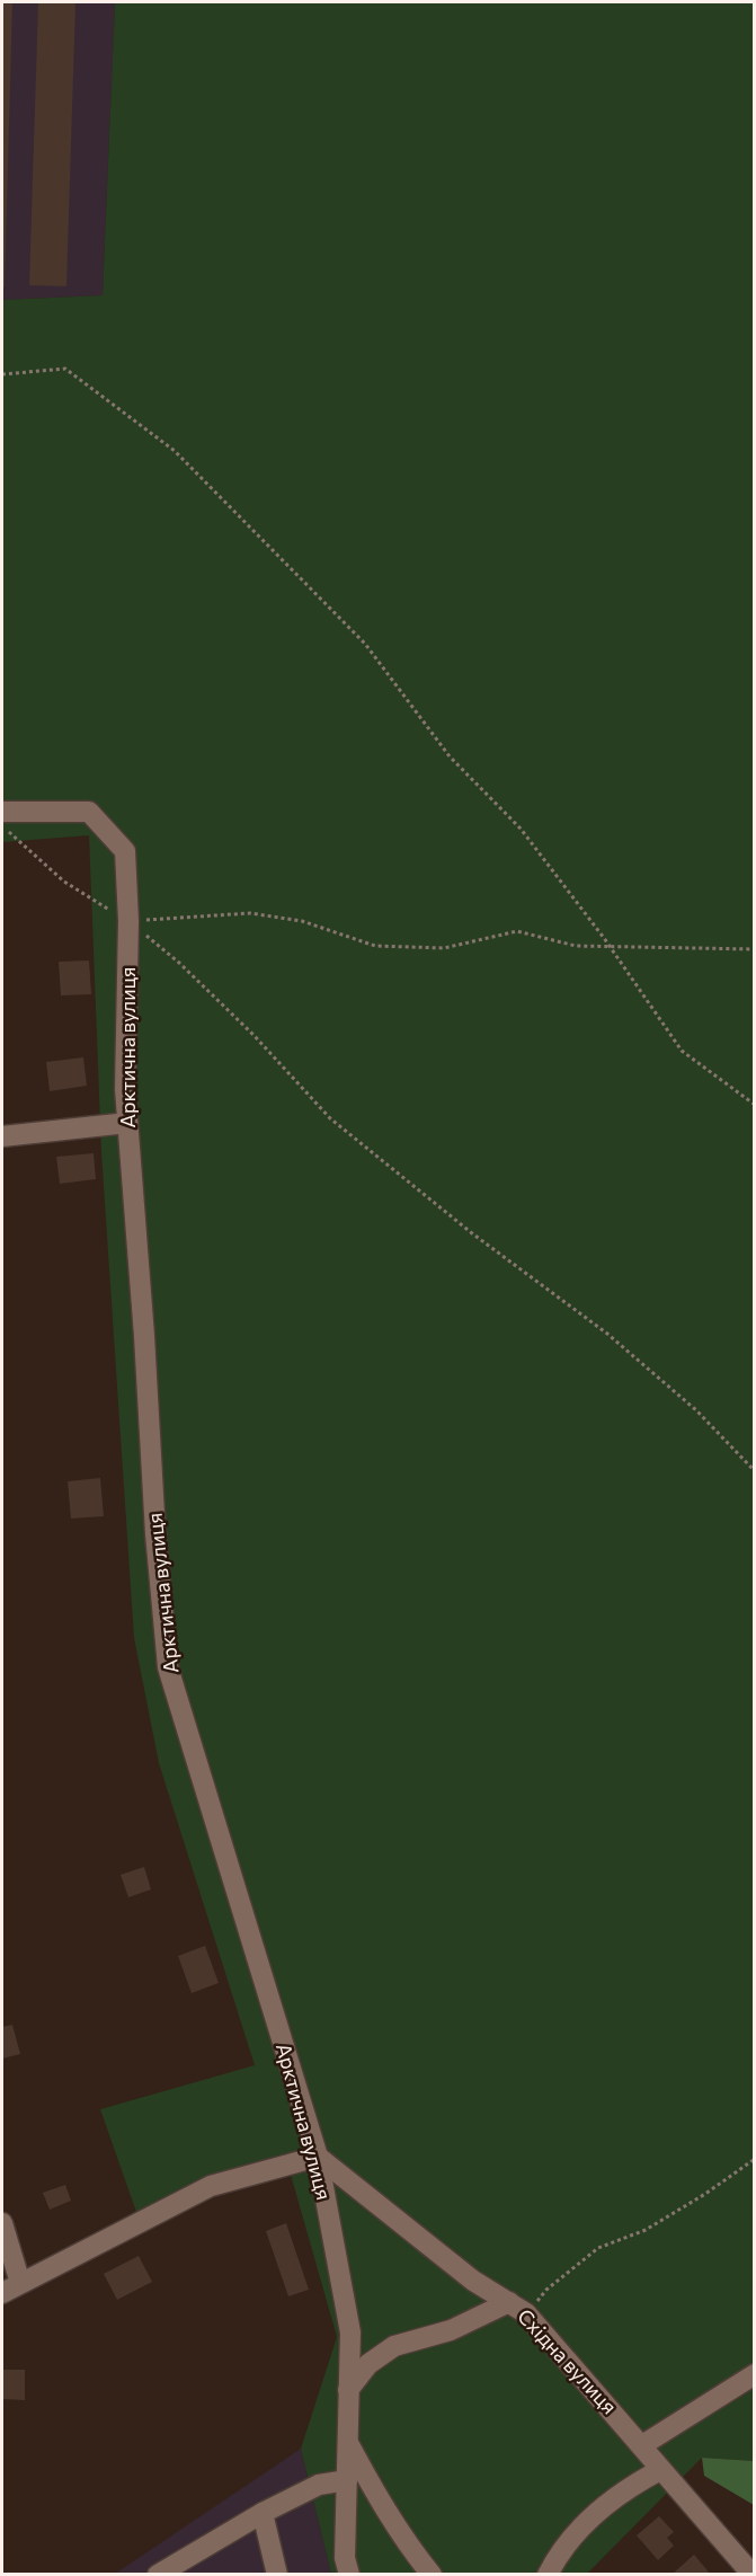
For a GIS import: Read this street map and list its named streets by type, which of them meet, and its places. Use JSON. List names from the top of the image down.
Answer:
{
  "streets": {
    "lane": ["Арктична вулиця", "Східна вулиця"]
  },
  "crossings": [
    ["Арктична вулиця", "Східна вулиця"]
  ]
}
